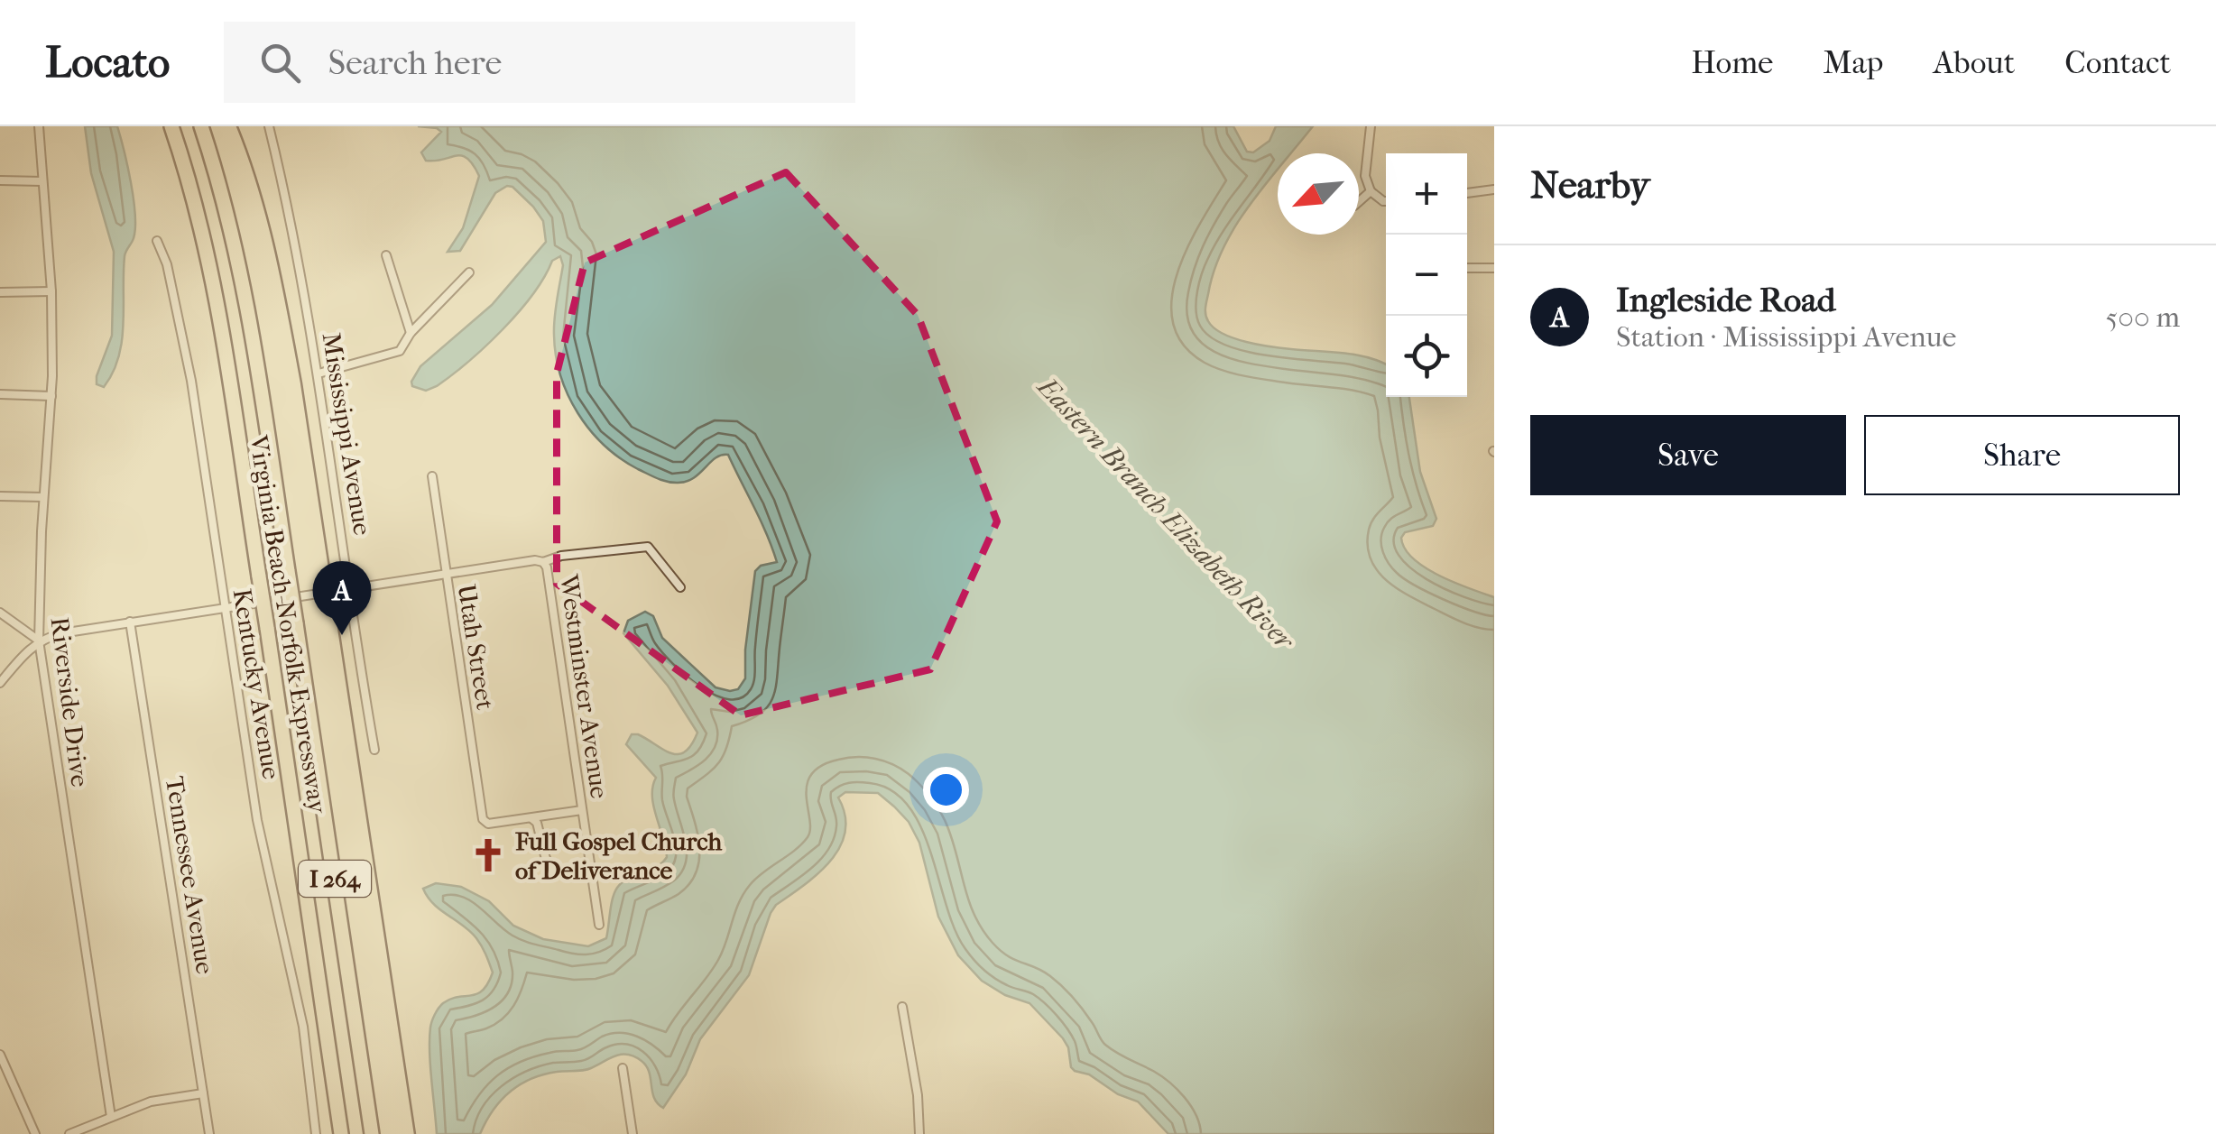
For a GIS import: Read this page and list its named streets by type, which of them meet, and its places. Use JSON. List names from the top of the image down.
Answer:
{
  "streets": {
    "highway": ["Virginia Beach-Norfolk Expressway", "I 264"],
    "street": [
      "Mississippi Avenue",
      "Utah Street",
      "Kentucky Avenue",
      "Westminster Avenue",
      "Riverside Drive",
      "Tennessee Avenue"
    ]
  },
  "water": ["Eastern Branch Elizabeth River"],
  "places": {
    "church": ["Full Gospel Church of Deliverance"]
  },
  "north": "bottom left",
  "page": {
    "header": "Locato",
    "search": "Search here",
    "nav": [
      "Home",
      "Map",
      "About",
      "Contact"
    ],
    "heading": "Nearby",
    "map_buttons": ["+", "−"],
    "list": [
      {
        "mark": "A",
        "name": "Ingleside Road",
        "note": "Station · Mississippi Avenue",
        "value": "500 m"
      }
    ],
    "buttons": ["Save", "Share"],
    "pins": "A"
  }
}
